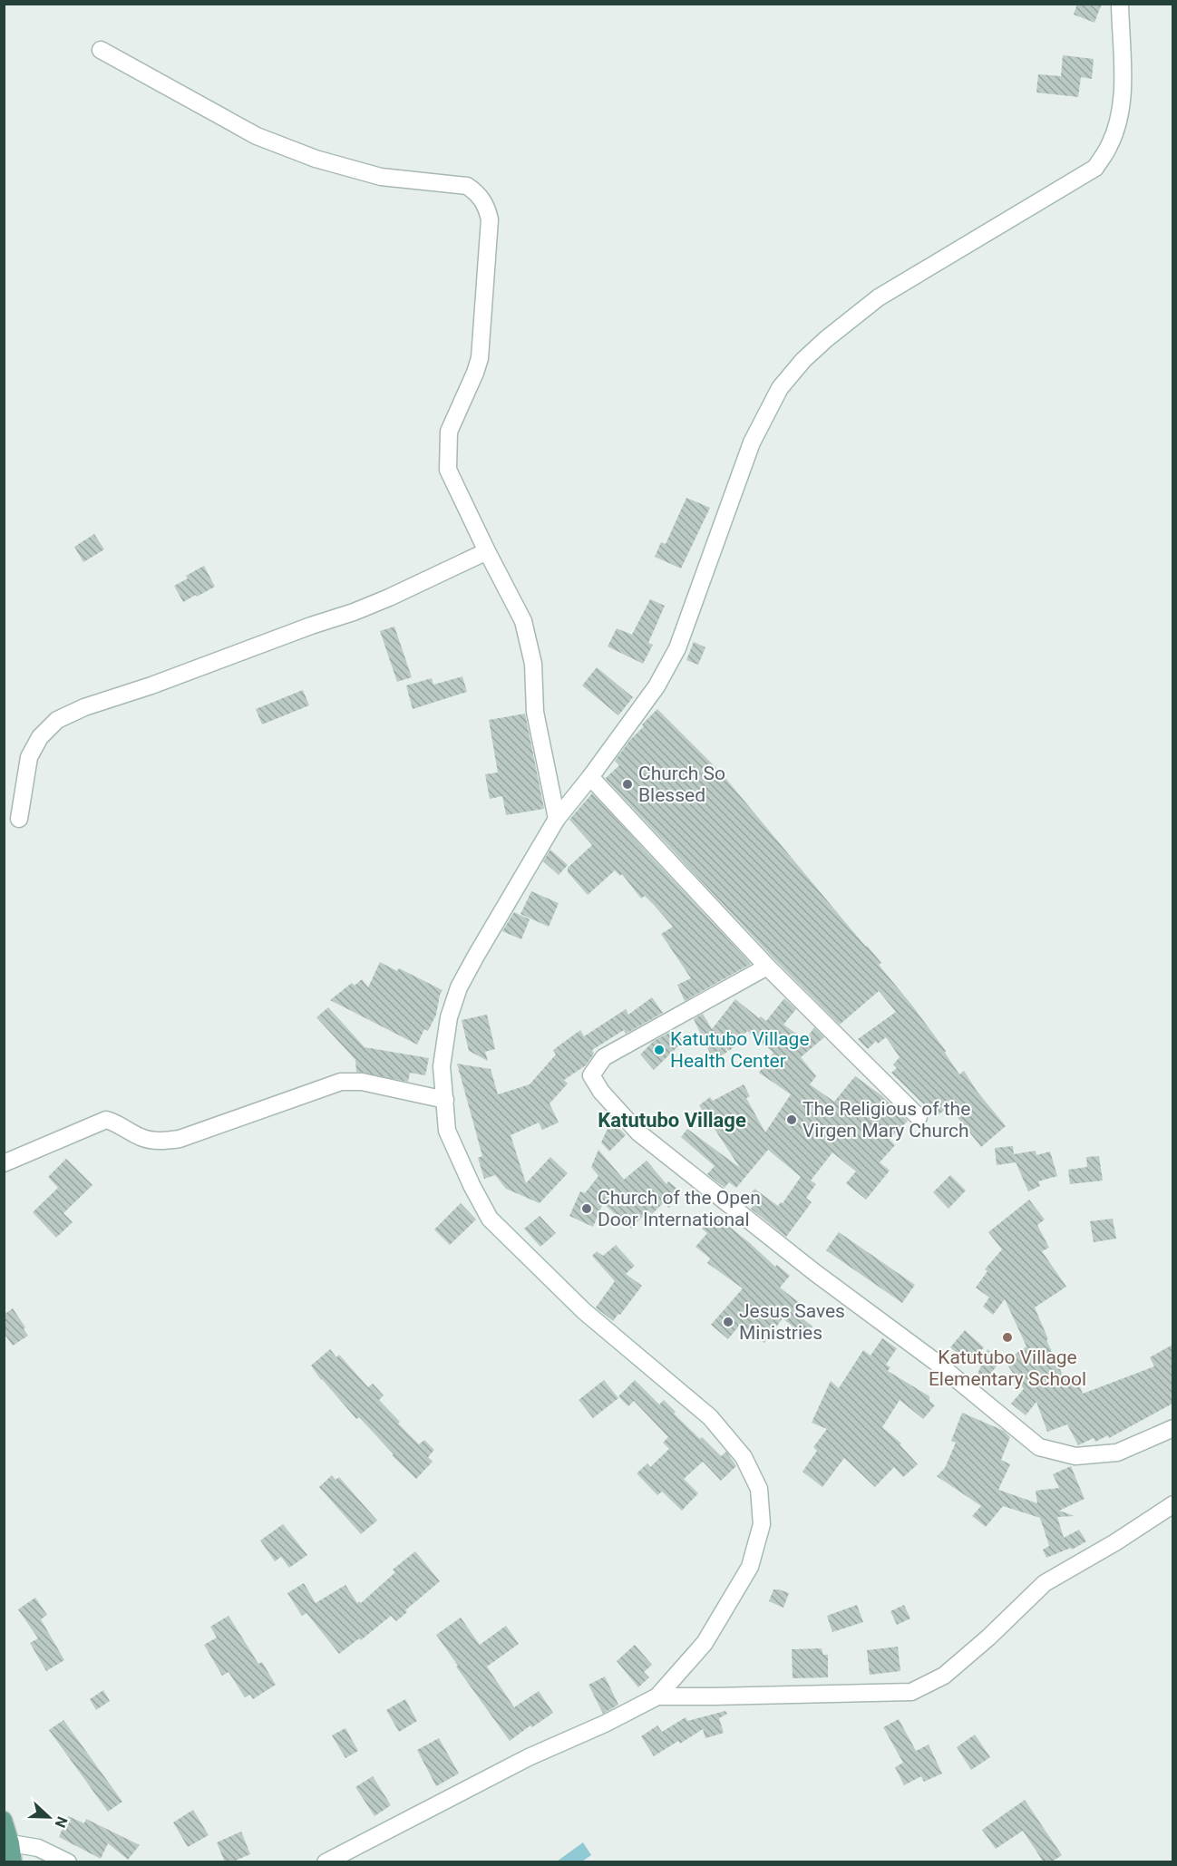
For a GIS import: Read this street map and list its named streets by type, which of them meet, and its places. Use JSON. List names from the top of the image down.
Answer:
{
  "districts": ["Katutubo Village"],
  "places": [
    "Church So Blessed",
    "Katutubo Village Health Center",
    "The Religious of the Virgen Mary Church",
    "Church of the Open Door International",
    "Jesus Saves Ministries",
    "Katutubo Village Elementary School"
  ],
  "north": "right"
}
